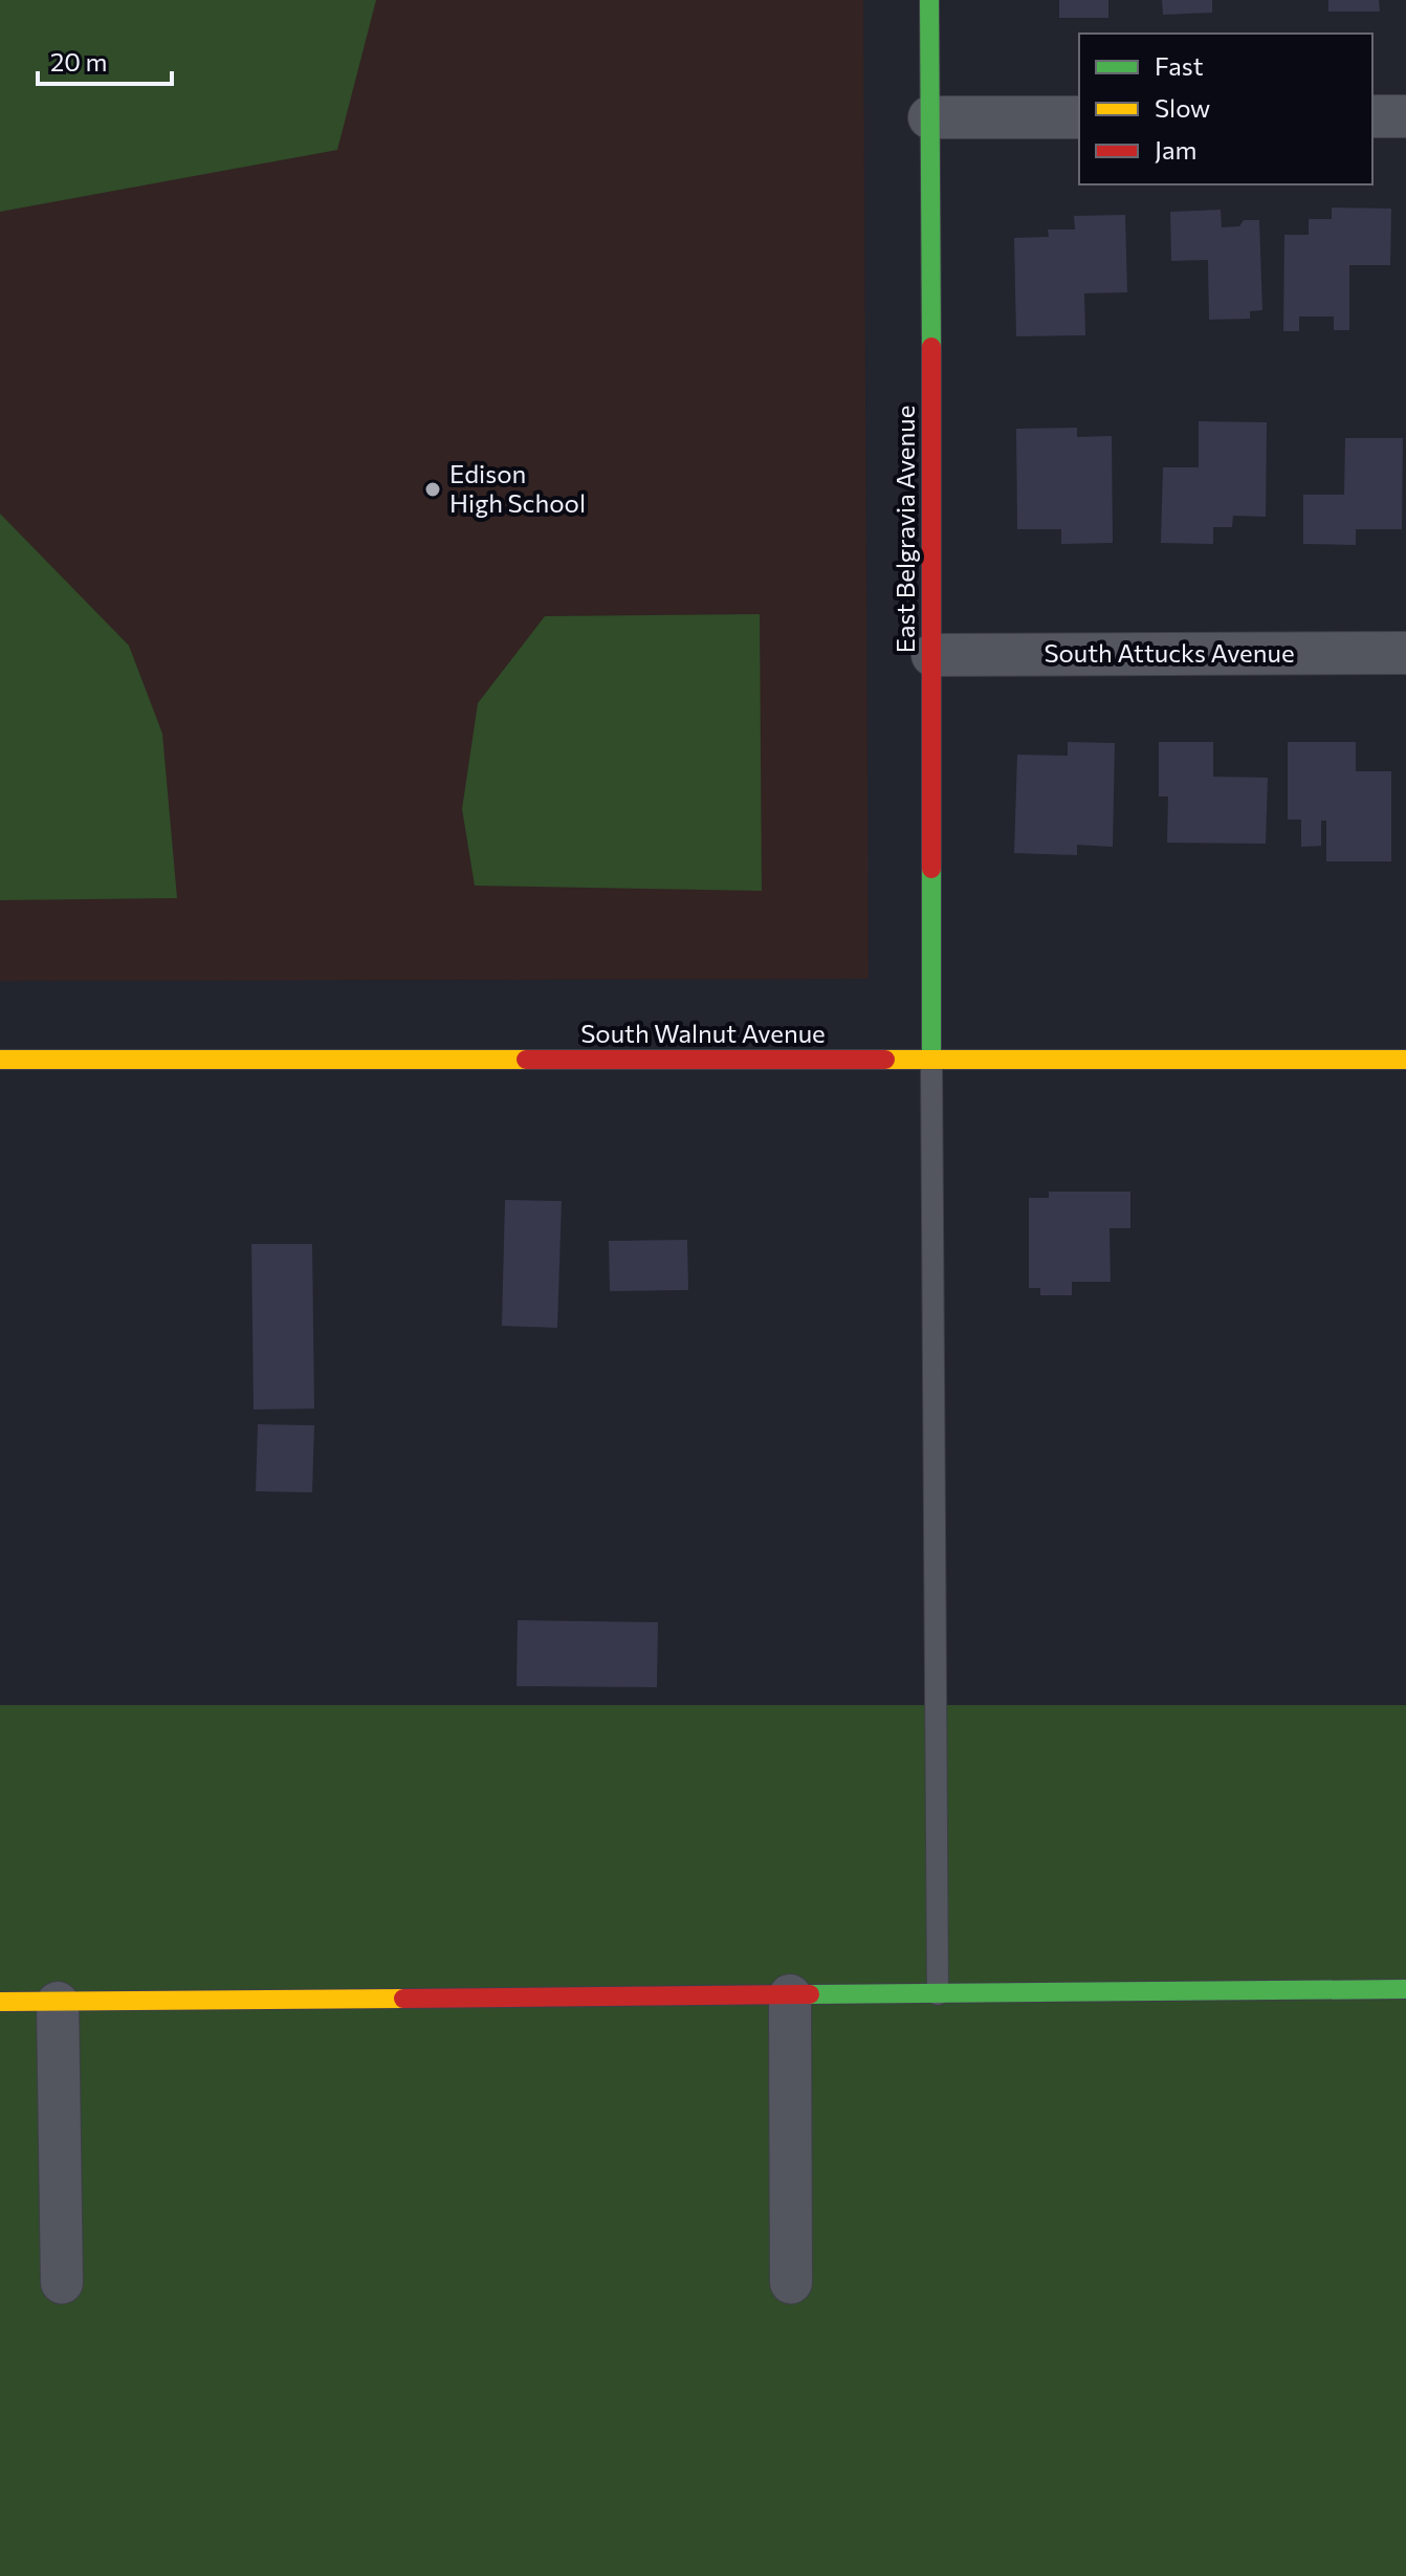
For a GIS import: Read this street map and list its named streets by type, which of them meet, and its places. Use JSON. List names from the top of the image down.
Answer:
{
  "streets": {
    "street": ["East Belgravia Avenue", "South Attucks Avenue", "South Walnut Avenue"]
  },
  "crossings": [
    ["East Belgravia Avenue", "South Attucks Avenue"],
    ["East Belgravia Avenue", "South Walnut Avenue"]
  ],
  "places": ["Edison High School"],
  "legend": ["Fast", "Slow", "Jam"],
  "scale_bar": "20 m"
}
